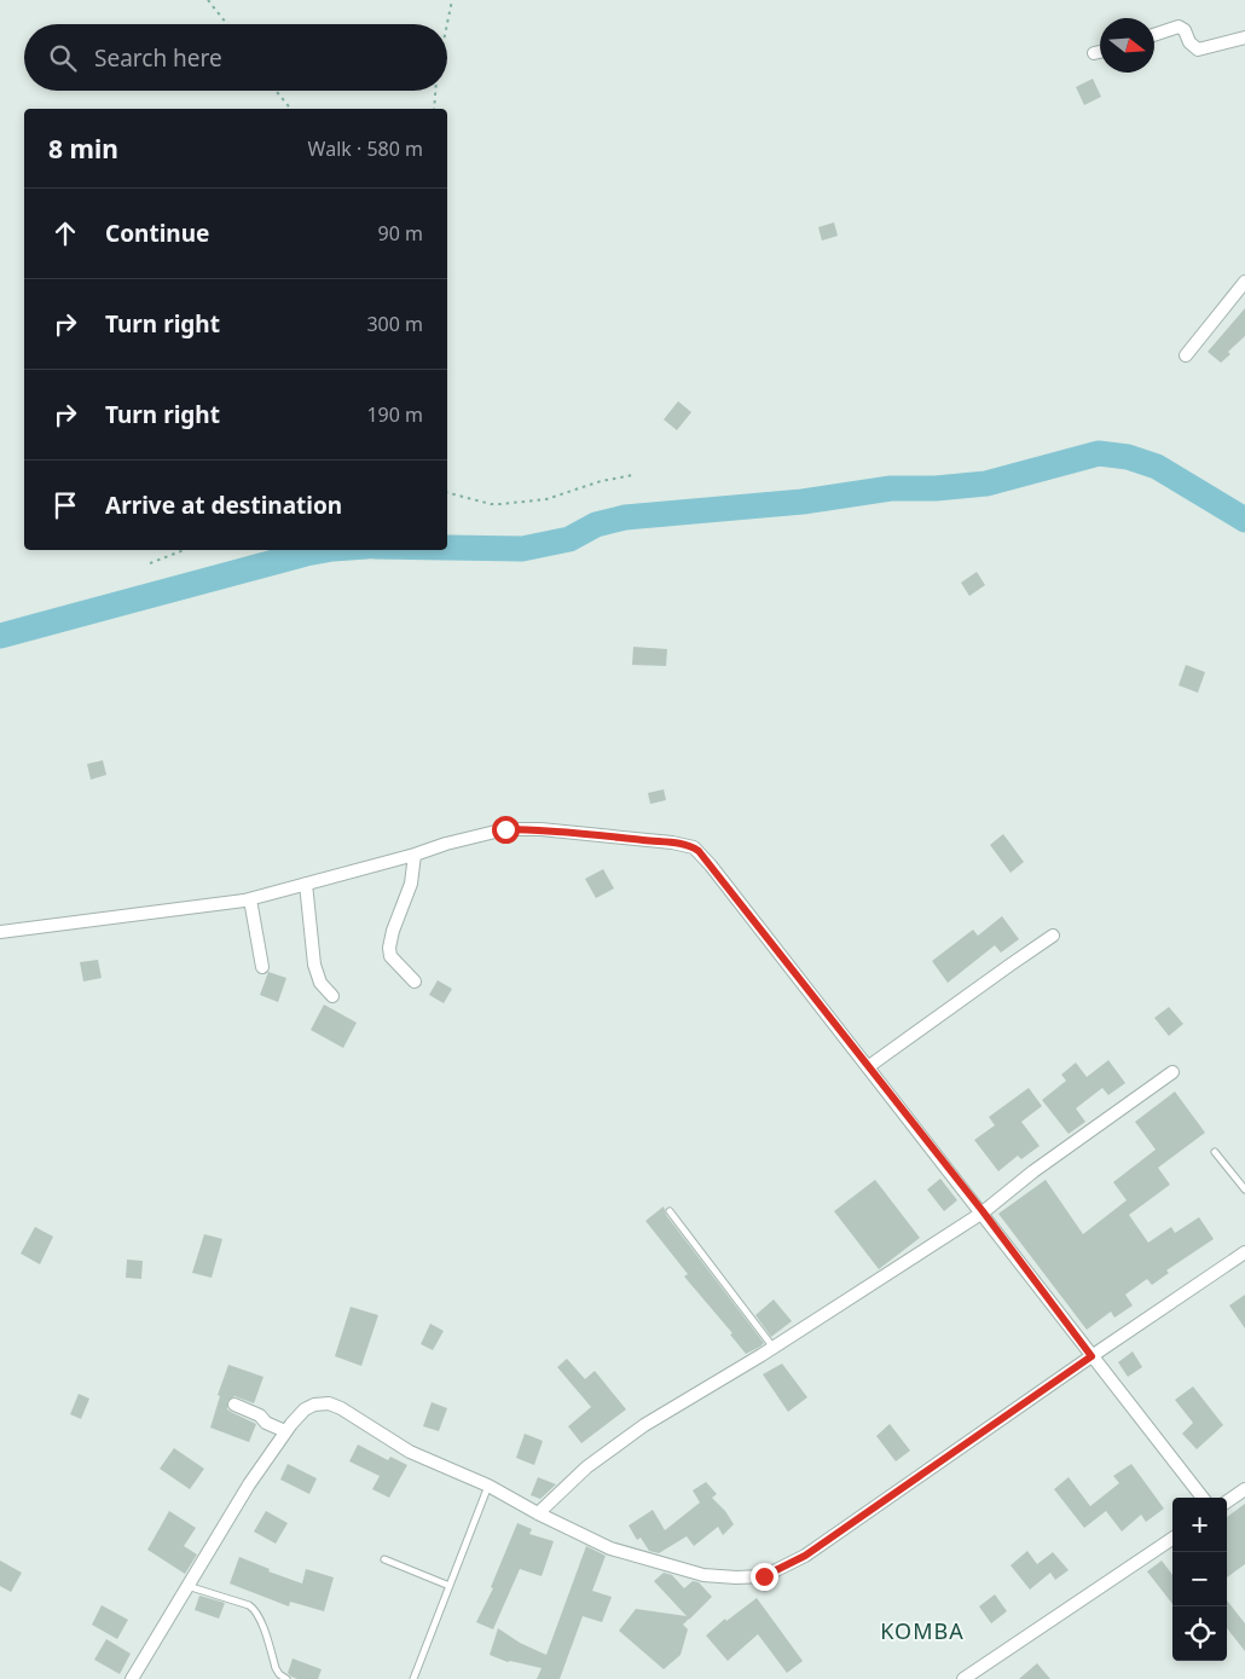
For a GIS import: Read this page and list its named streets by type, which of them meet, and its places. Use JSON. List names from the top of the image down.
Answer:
{
  "districts": ["KOMBA"],
  "north": "right",
  "page": {
    "search": "Search here",
    "heading": ["8 min", "Walk · 580 m"],
    "list": [
      ["Continue", "90 m"],
      ["Turn right", "300 m"],
      ["Turn right", "190 m"],
      "Arrive at destination"
    ],
    "map_buttons": ["+", "−"]
  }
}
